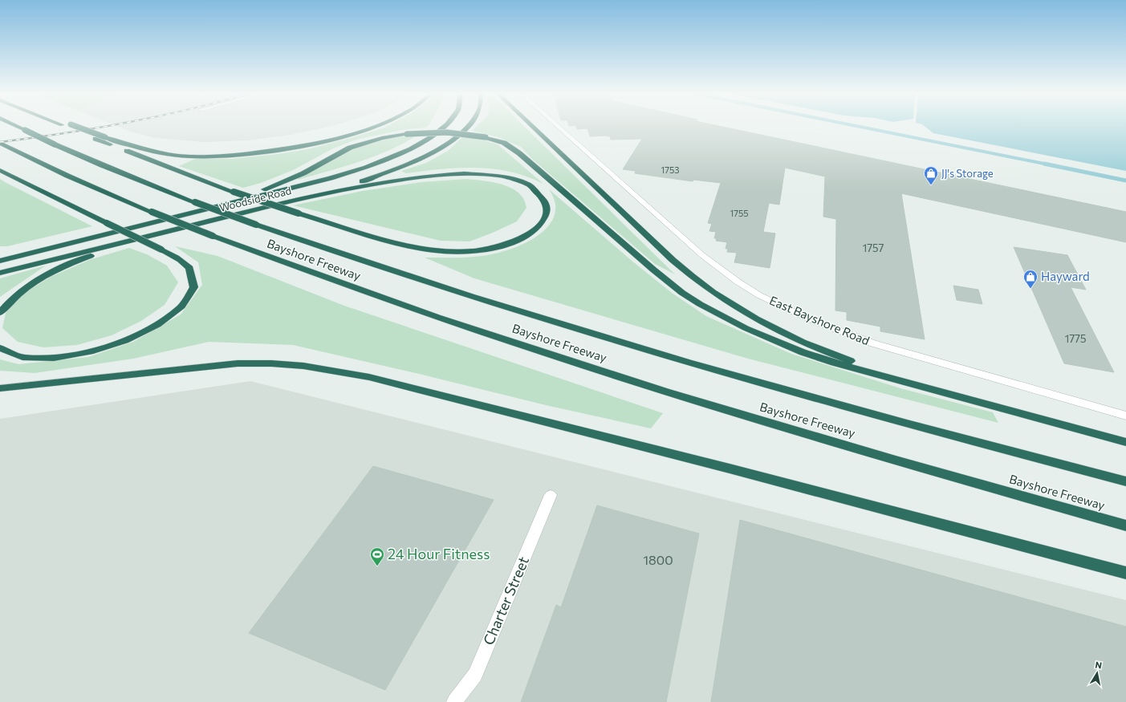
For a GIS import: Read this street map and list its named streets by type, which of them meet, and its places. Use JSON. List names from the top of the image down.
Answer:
{
  "streets": {
    "highway": ["Woodside Road", "Bayshore Freeway"],
    "street": ["East Bayshore Road", "Charter Street"]
  },
  "places": {
    "shop": ["JJ's Storage", "Hayward"],
    "sports": ["24 Hour Fitness"]
  },
  "house_numbers": [
    "1753",
    "1755",
    "1757",
    "1775",
    "1800"
  ],
  "north": "top"
}
